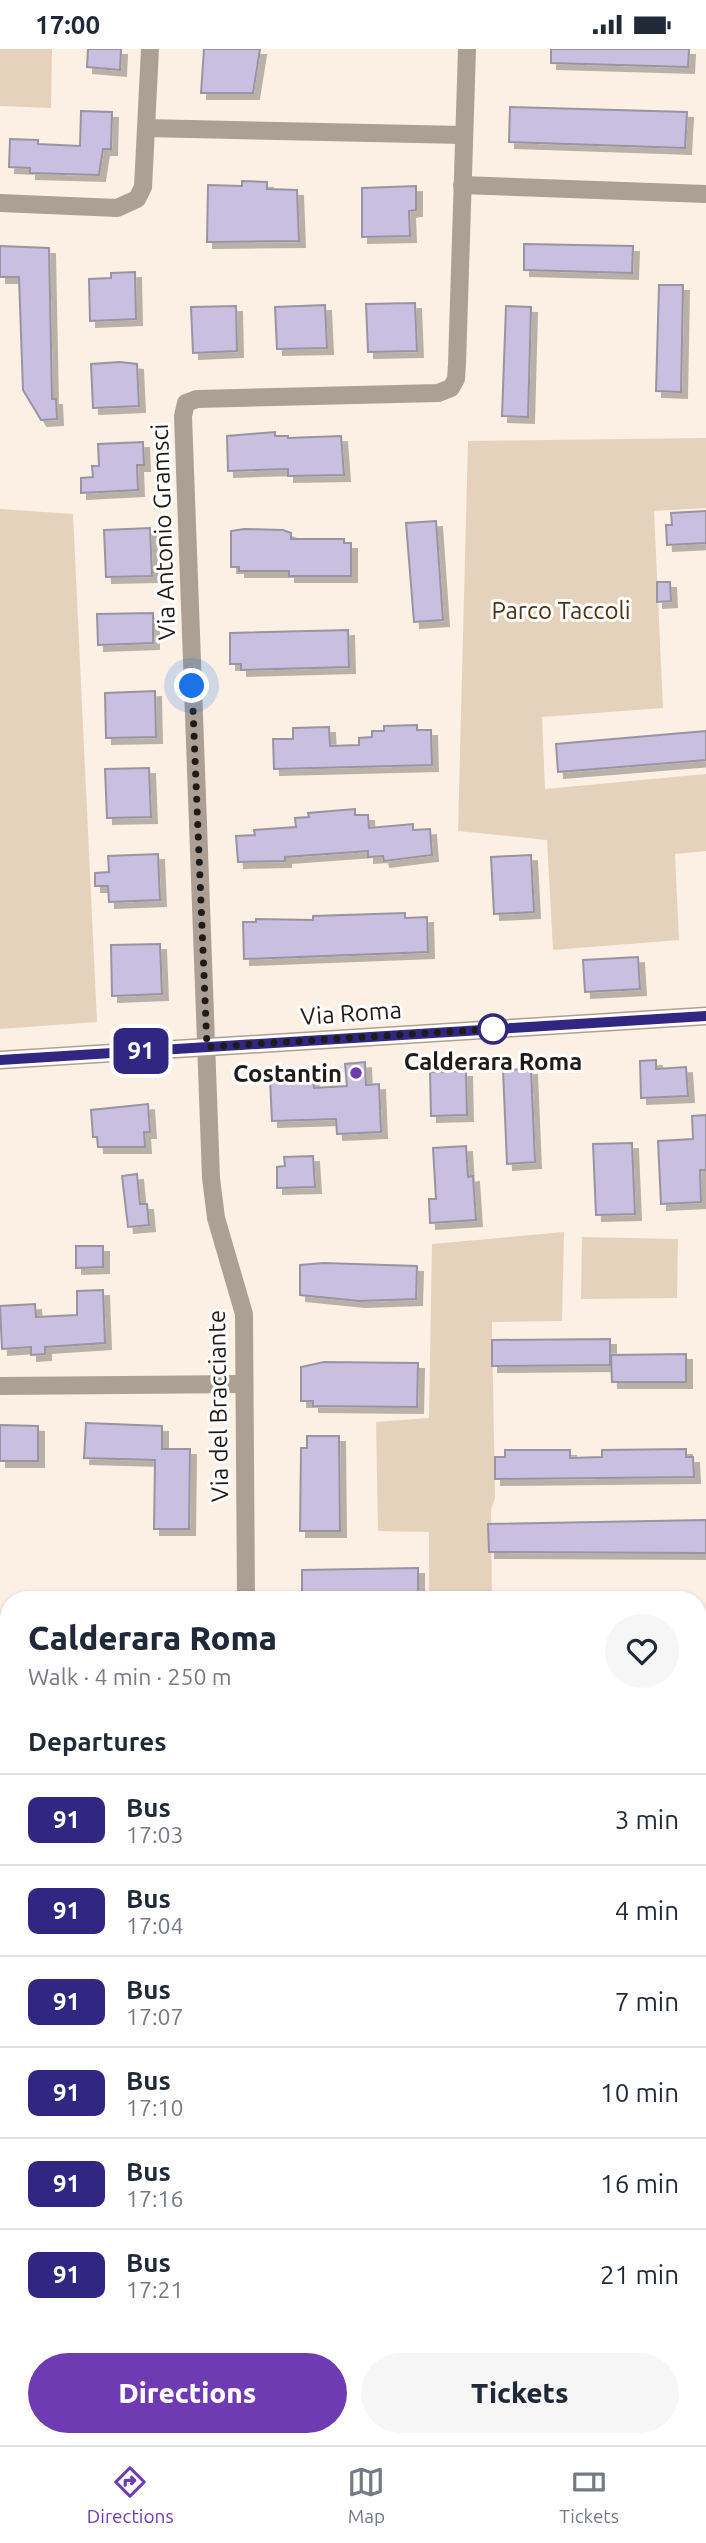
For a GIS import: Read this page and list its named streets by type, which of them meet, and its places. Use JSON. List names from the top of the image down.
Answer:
{
  "streets": {
    "street": ["Via Antonio Gramsci", "Via Roma", "Via del Bracciante"]
  },
  "crossings": [
    ["Via Antonio Gramsci", "Via Roma"],
    ["Via Antonio Gramsci", "Via del Bracciante"],
    ["Via Roma", "Via del Bracciante"]
  ],
  "parks": ["Parco Taccoli"],
  "places": ["Calderara Roma", "Costantin"],
  "lines": ["bus line 91"],
  "page": {
    "status": "17:00",
    "on_map": "91",
    "heading": [
      ["Calderara Roma", "Walk · 4 min · 250 m"],
      "Departures"
    ],
    "list": [
      {
        "mark": "91",
        "name": "Bus",
        "note": "17:03",
        "value": "3 min"
      },
      {
        "mark": "91",
        "name": "Bus",
        "note": "17:04",
        "value": "4 min"
      },
      {
        "mark": "91",
        "name": "Bus",
        "note": "17:07",
        "value": "7 min"
      },
      {
        "mark": "91",
        "name": "Bus",
        "note": "17:10",
        "value": "10 min"
      },
      {
        "mark": "91",
        "name": "Bus",
        "note": "17:16",
        "value": "16 min"
      },
      {
        "mark": "91",
        "name": "Bus",
        "note": "17:21",
        "value": "21 min"
      }
    ],
    "buttons": ["Directions", "Tickets"],
    "tabs": ["Directions", "Map", "Tickets"]
  }
}
